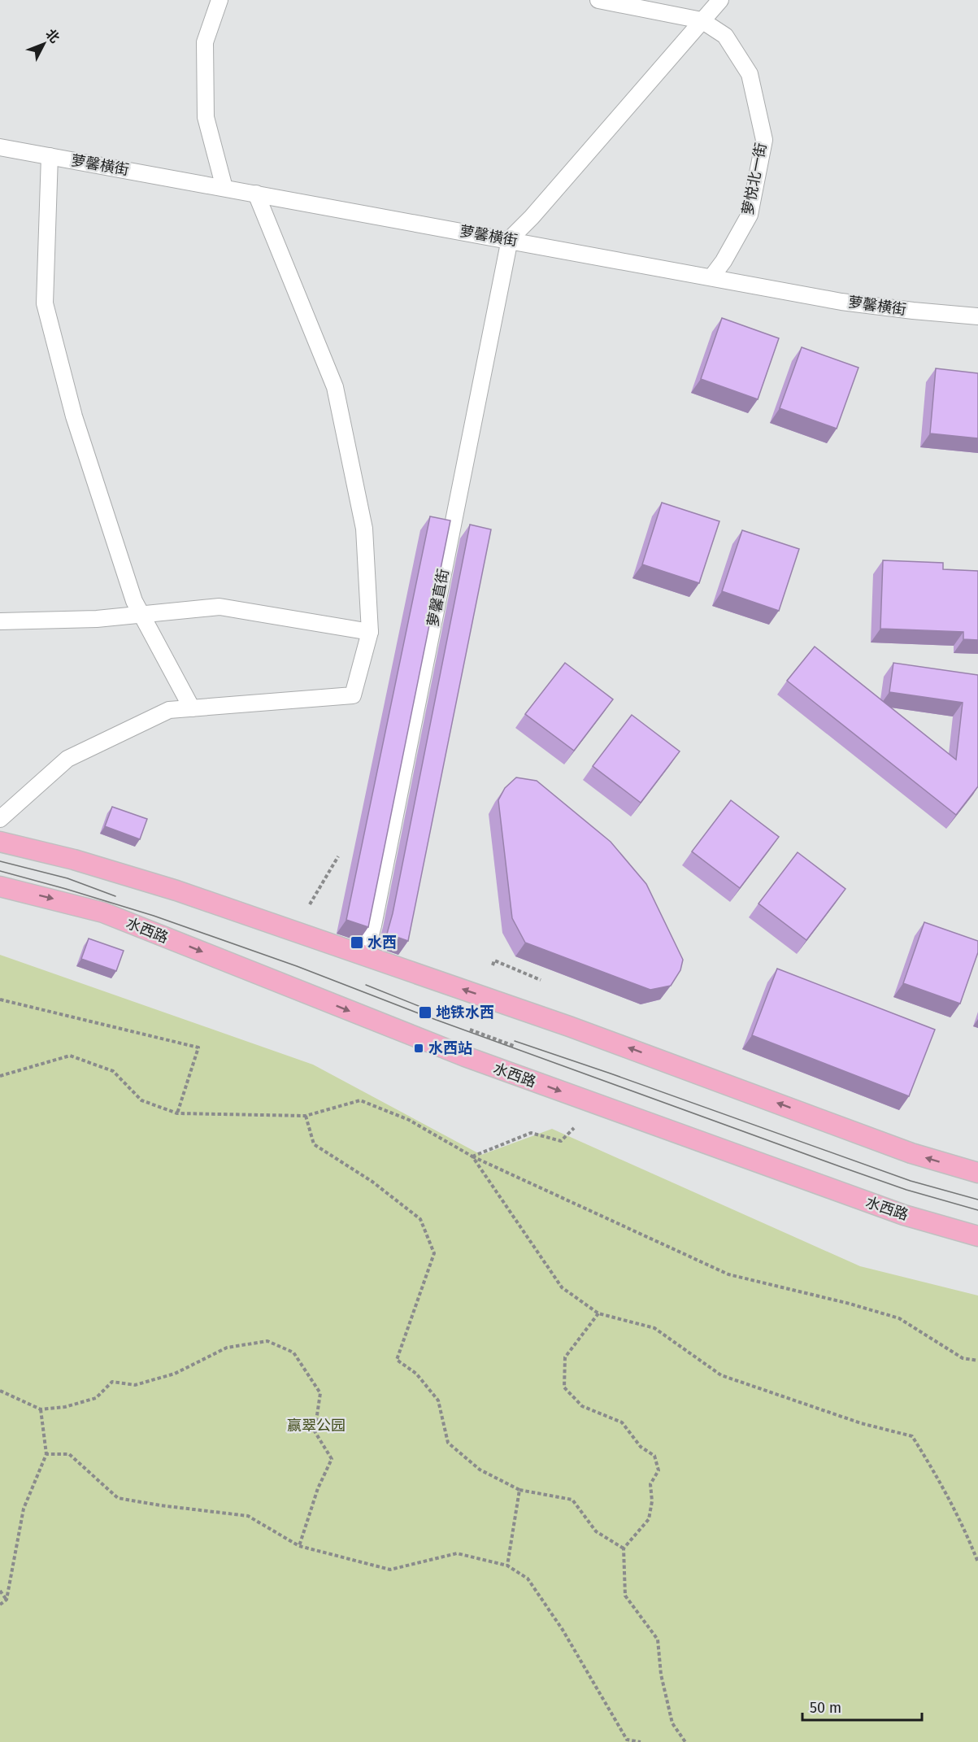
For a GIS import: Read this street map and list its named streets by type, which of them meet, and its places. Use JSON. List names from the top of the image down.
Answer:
{
  "streets": {
    "main road": ["水西路"],
    "street": ["萝馨横街", "萝悦北一街", "萝馨直街"]
  },
  "crossings": [
    ["萝馨横街", "萝悦北一街"],
    ["萝馨横街", "萝馨直街"]
  ],
  "parks": ["赢翠公园"],
  "places": {
    "transit": ["水西", "地铁水西", "水西站"]
  },
  "scale_bar": "50 m",
  "north": "top right"
}
